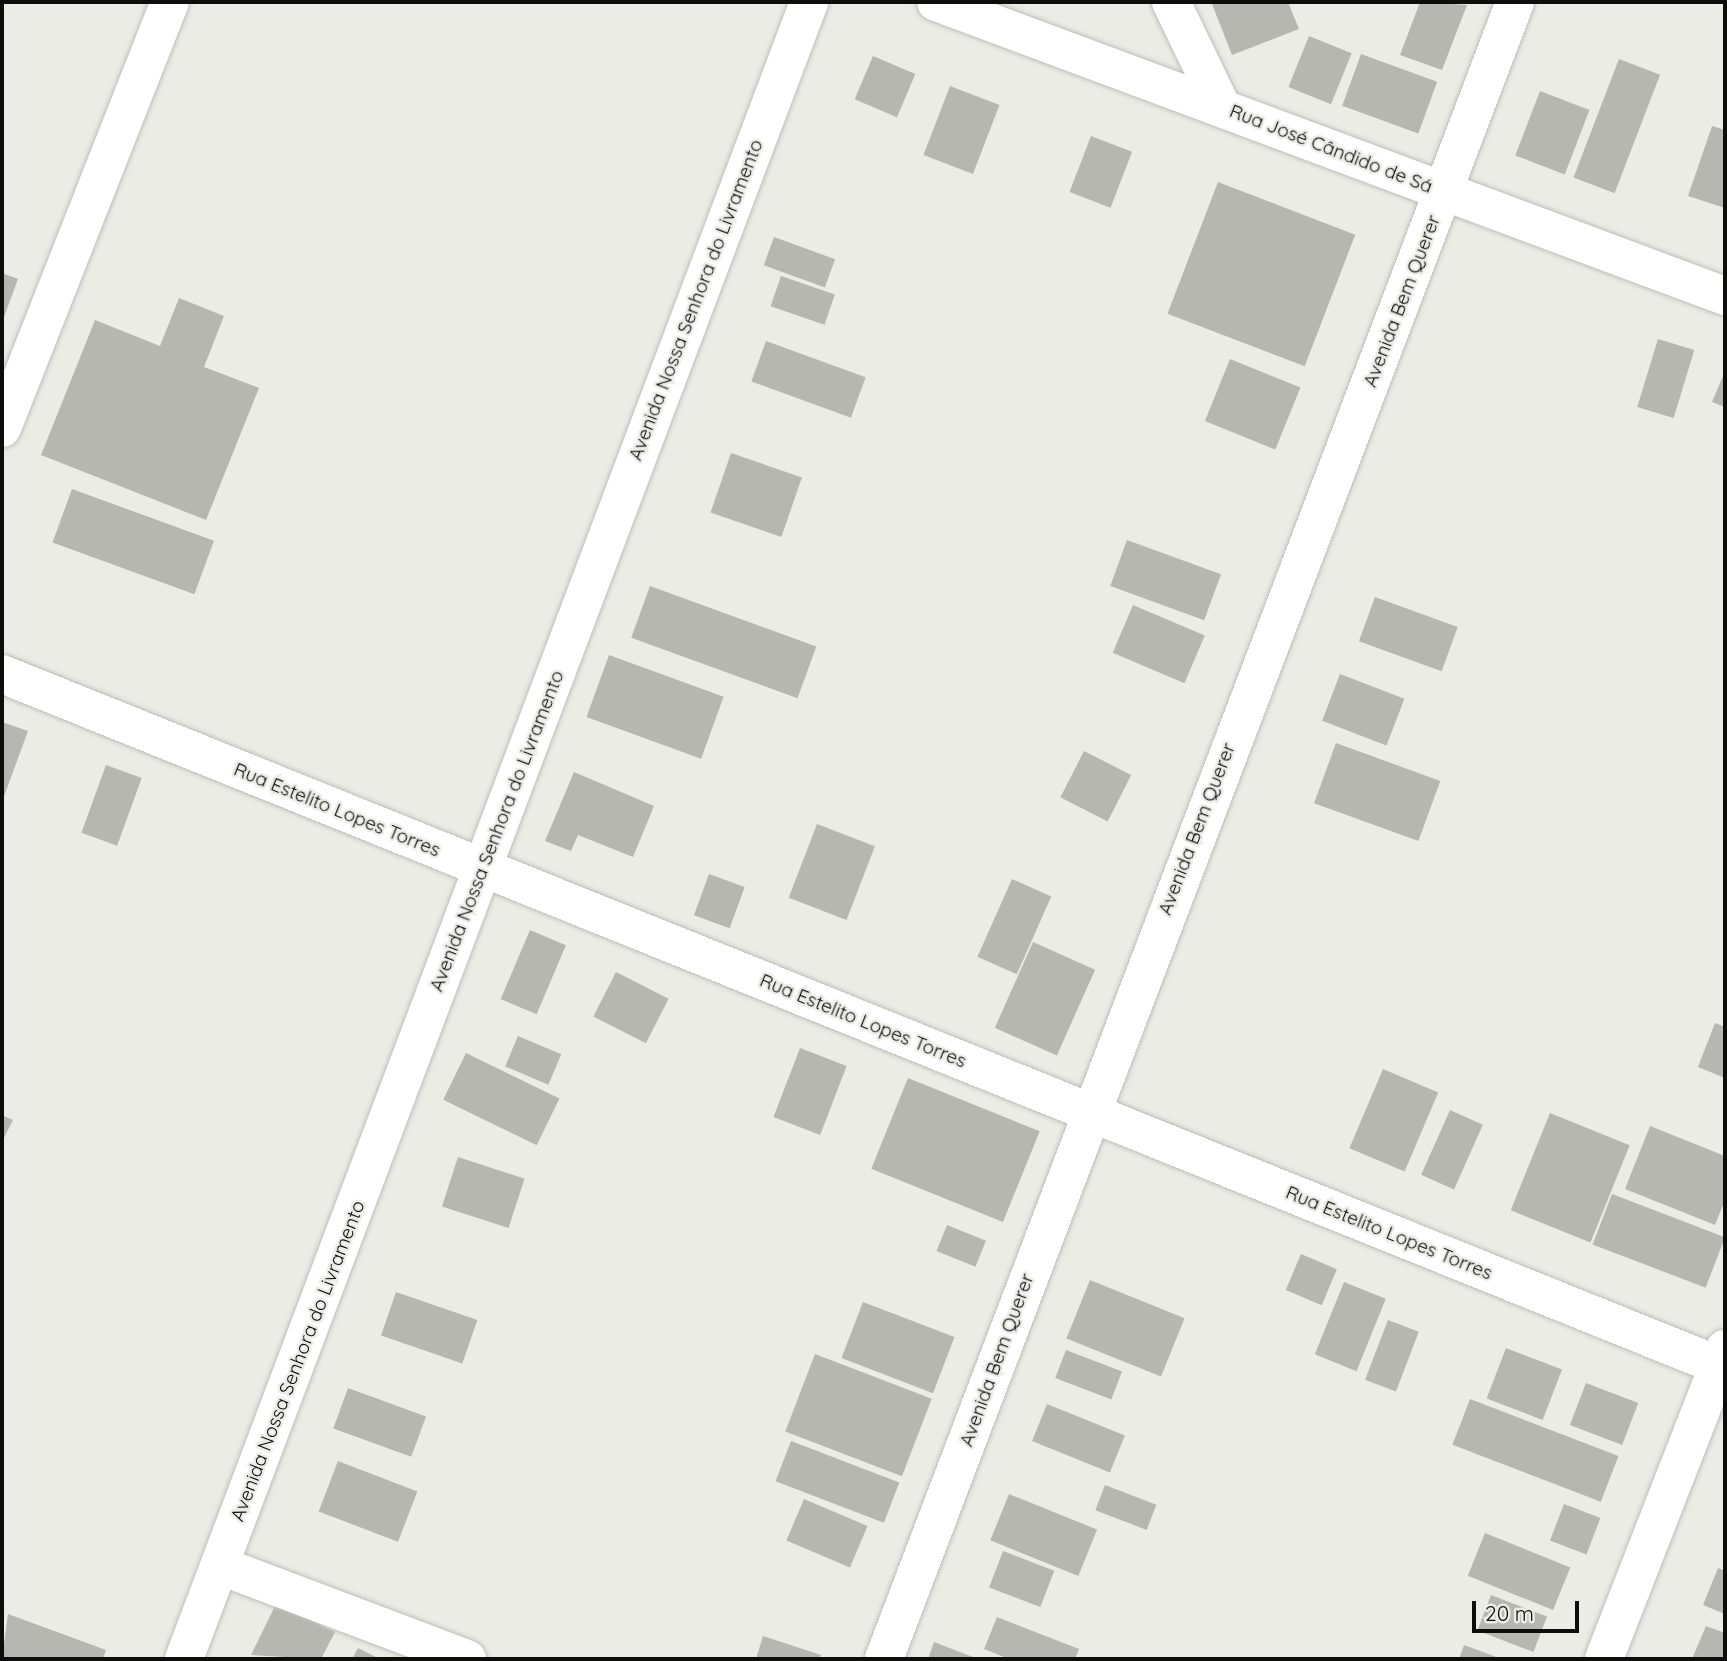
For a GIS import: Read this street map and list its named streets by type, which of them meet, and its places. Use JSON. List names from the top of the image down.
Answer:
{
  "streets": {
    "street": [
      "Rua José Cândido de Sá",
      "Avenida Nossa Senhora do Livramento",
      "Avenida Bem Querer",
      "Rua Estelito Lopes Torres"
    ]
  },
  "crossings": [
    ["Rua José Cândido de Sá", "Avenida Bem Querer"],
    ["Avenida Nossa Senhora do Livramento", "Rua Estelito Lopes Torres"],
    ["Avenida Bem Querer", "Rua Estelito Lopes Torres"]
  ],
  "scale_bar": "20 m"
}
